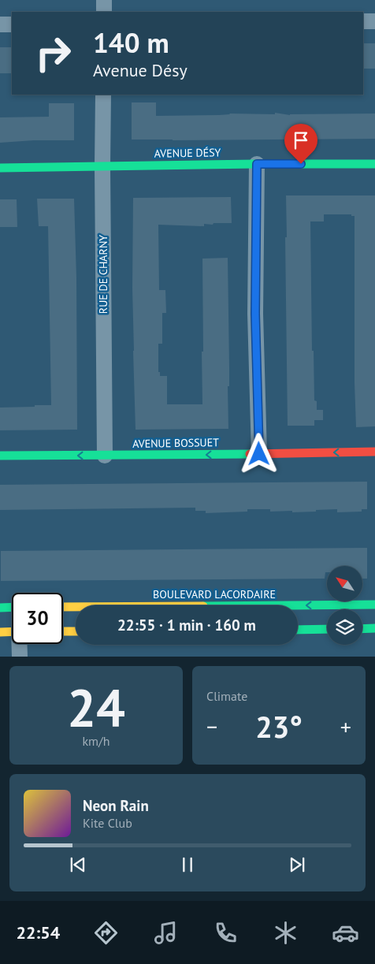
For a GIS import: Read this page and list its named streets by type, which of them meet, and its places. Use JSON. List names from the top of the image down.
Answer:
{
  "streets": {
    "street": [
      "AVENUE DÉSY",
      "RUE DE CHARNY",
      "AVENUE BOSSUET",
      "BOULEVARD LACORDAIRE"
    ]
  },
  "crossings": [
    ["AVENUE DÉSY", "RUE DE CHARNY"],
    ["RUE DE CHARNY", "AVENUE BOSSUET"]
  ],
  "one_way": ["AVENUE BOSSUET", "BOULEVARD LACORDAIRE"],
  "north": "top left",
  "page": {
    "turn": ["140 m", "Avenue Désy"],
    "limit": "30",
    "trip": "22:55 · 1 min · 160 m",
    "tile": [
      ["24", "km/h"],
      "Climate"
    ],
    "heat": ["−", "23°", "+"],
    "song": ["Neon Rain", "Kite Club"],
    "tabs": "22:54"
  }
}
